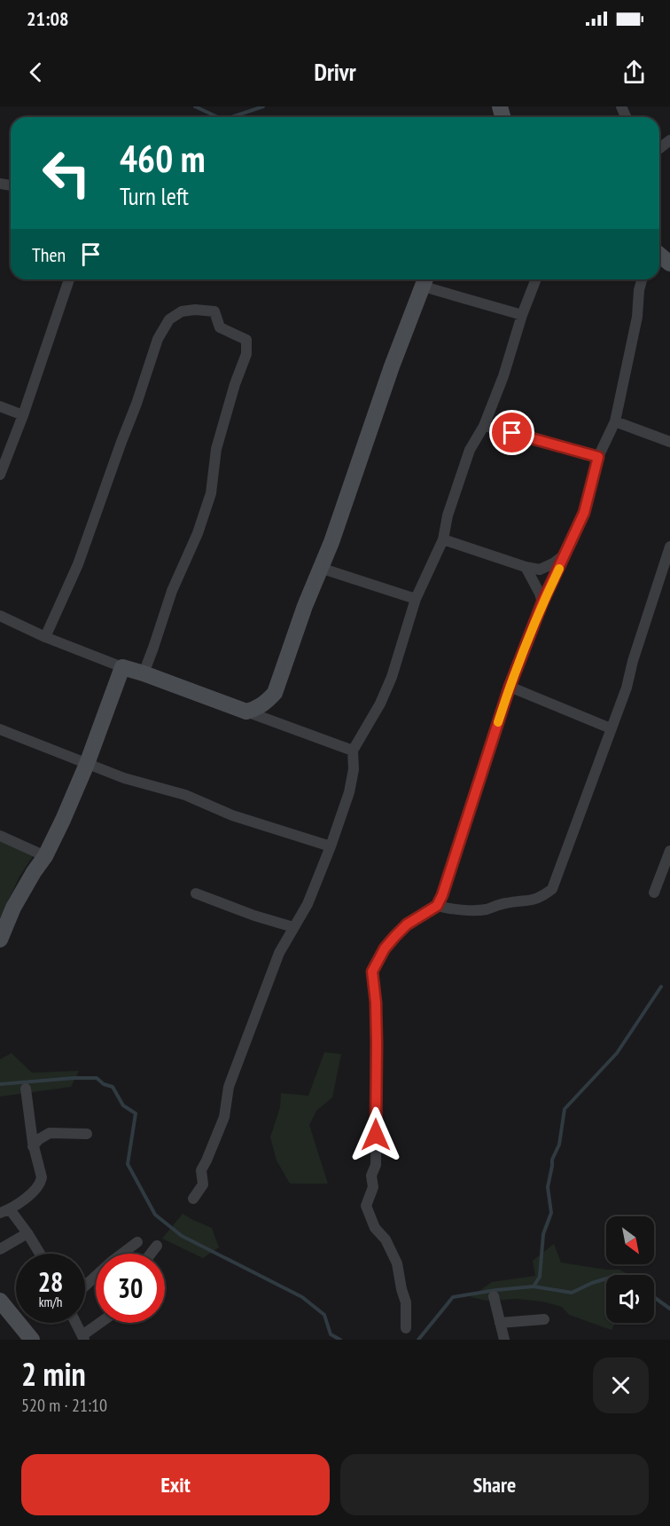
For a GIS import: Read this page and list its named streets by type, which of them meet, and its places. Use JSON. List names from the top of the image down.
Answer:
{
  "north": "bottom right",
  "page": {
    "status": "21:08",
    "header": "Drivr",
    "turn": ["460 m", "Turn left"],
    "then": "Then",
    "speed": "28 km/h",
    "limit": "30",
    "heading": ["2 min", "520 m · 21:10"],
    "buttons": ["Exit", "Share"]
  }
}
